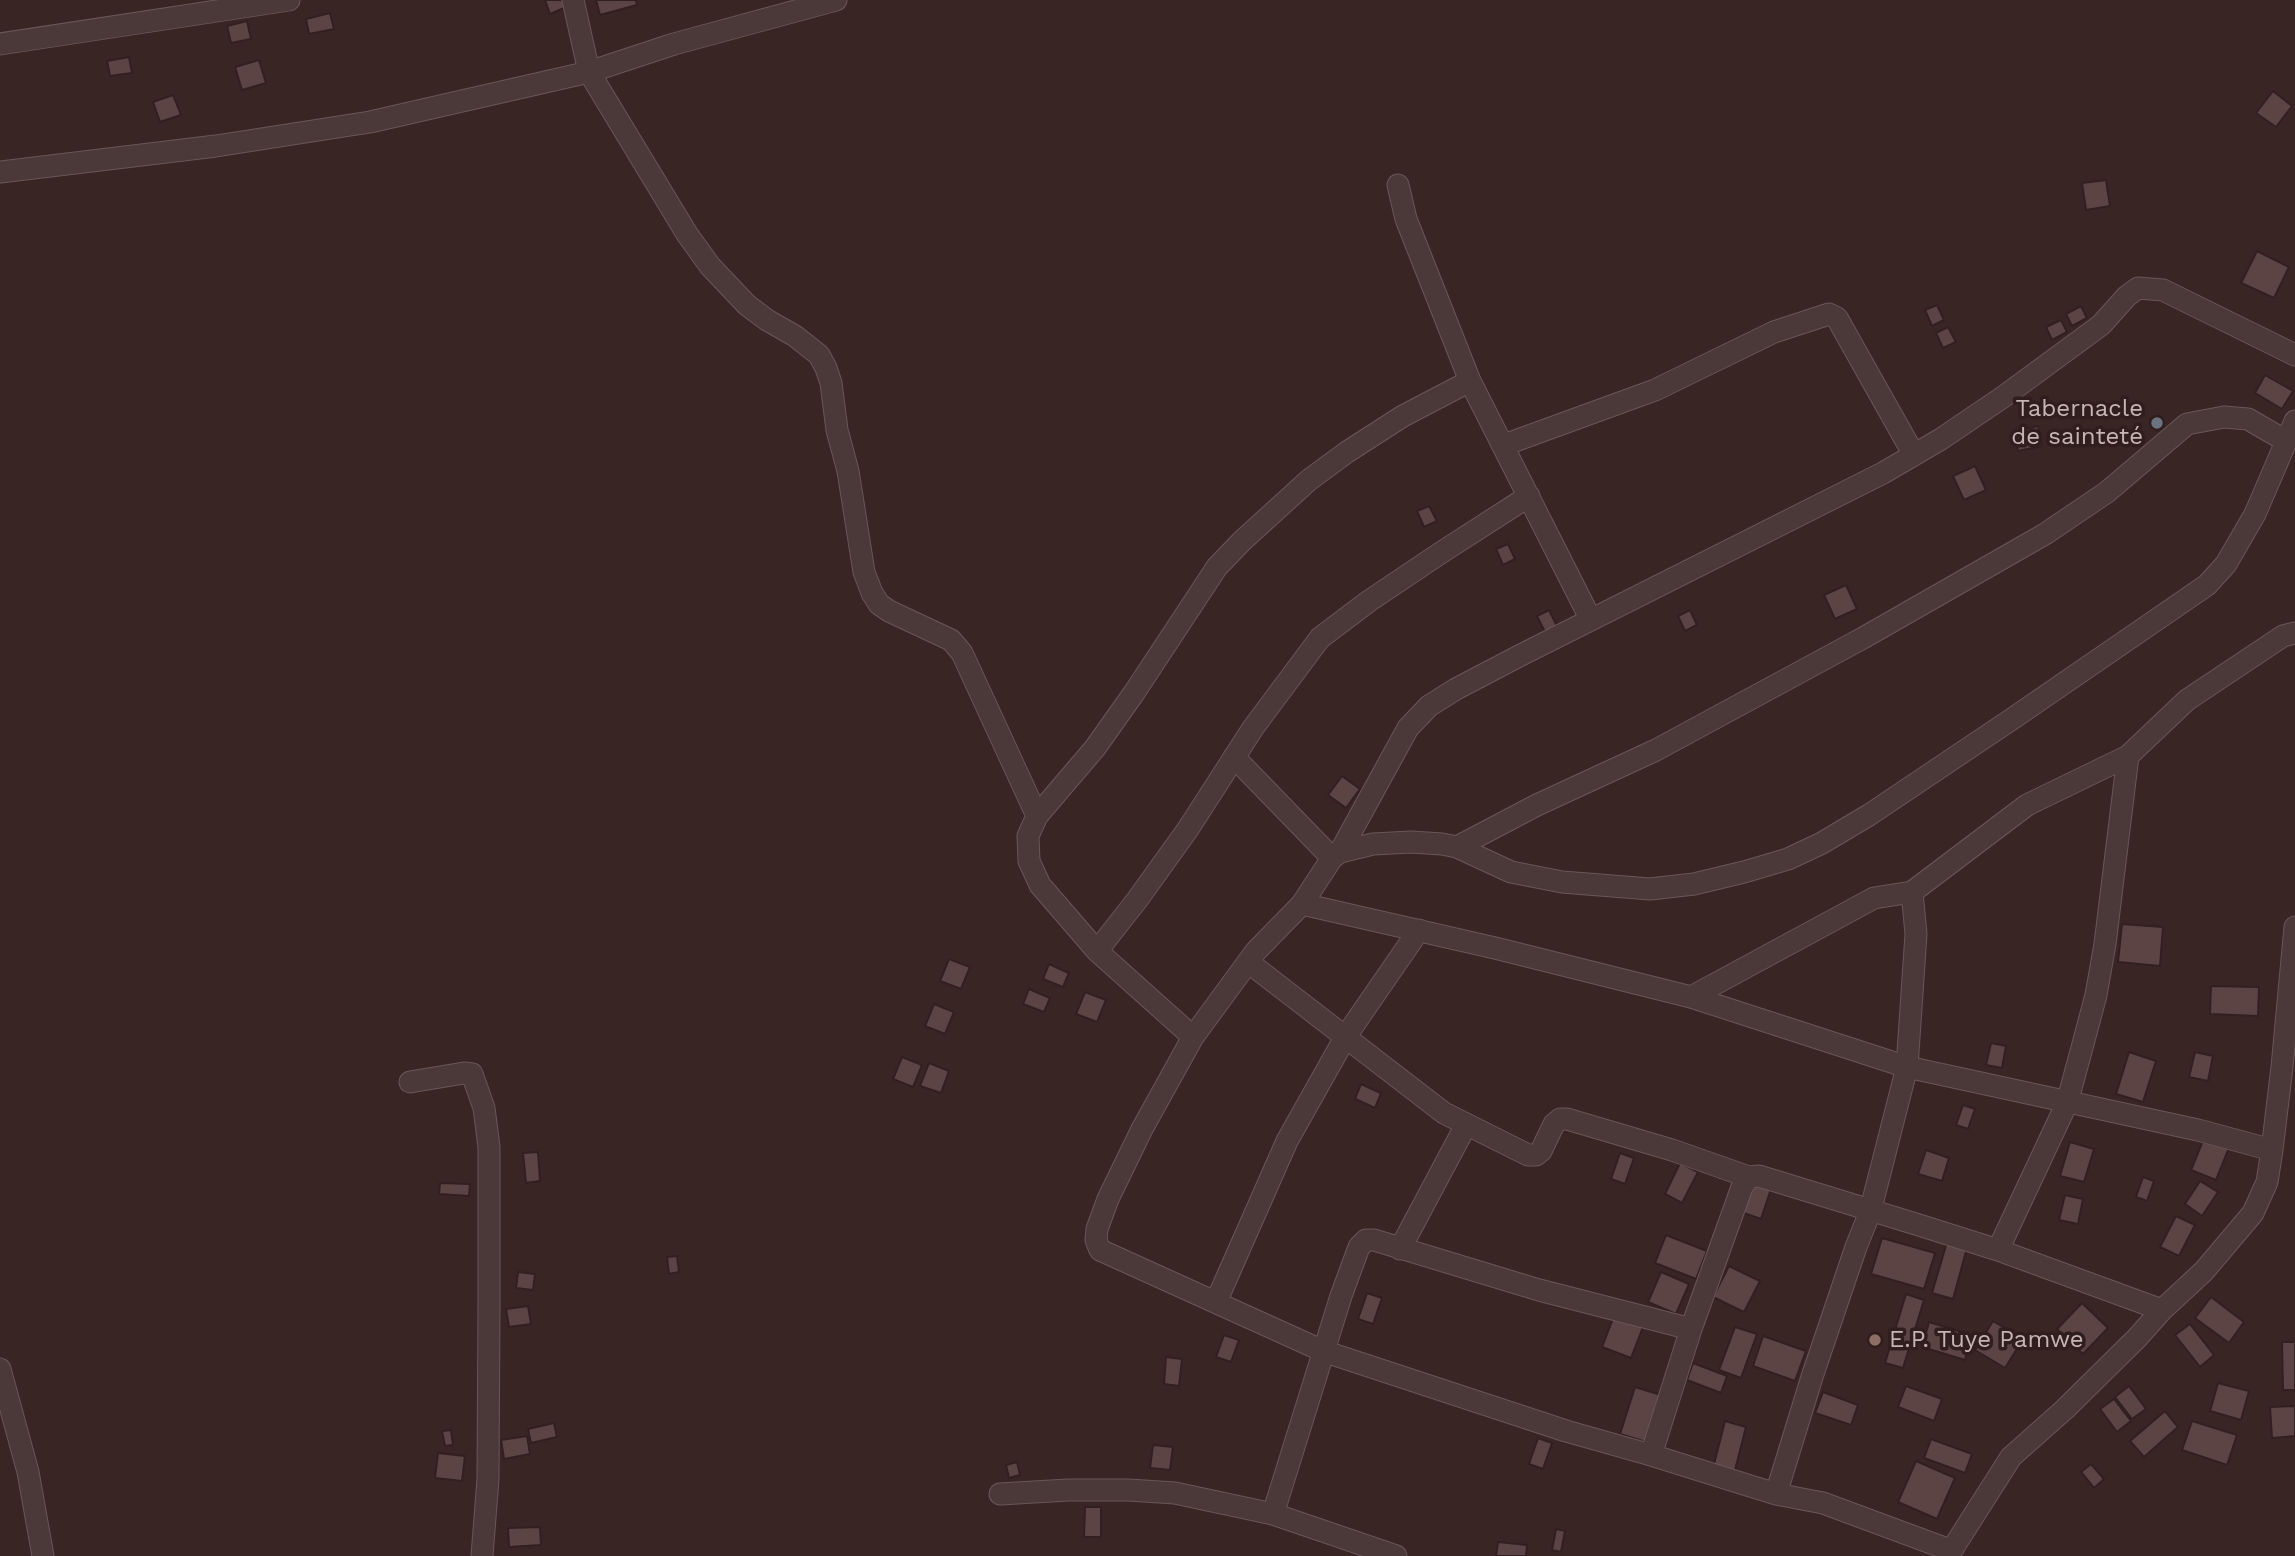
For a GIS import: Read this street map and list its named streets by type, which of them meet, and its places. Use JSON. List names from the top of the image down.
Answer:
{
  "places": ["Tabernacle de sainteté", "E.P. Tuye Pamwe"]
}
